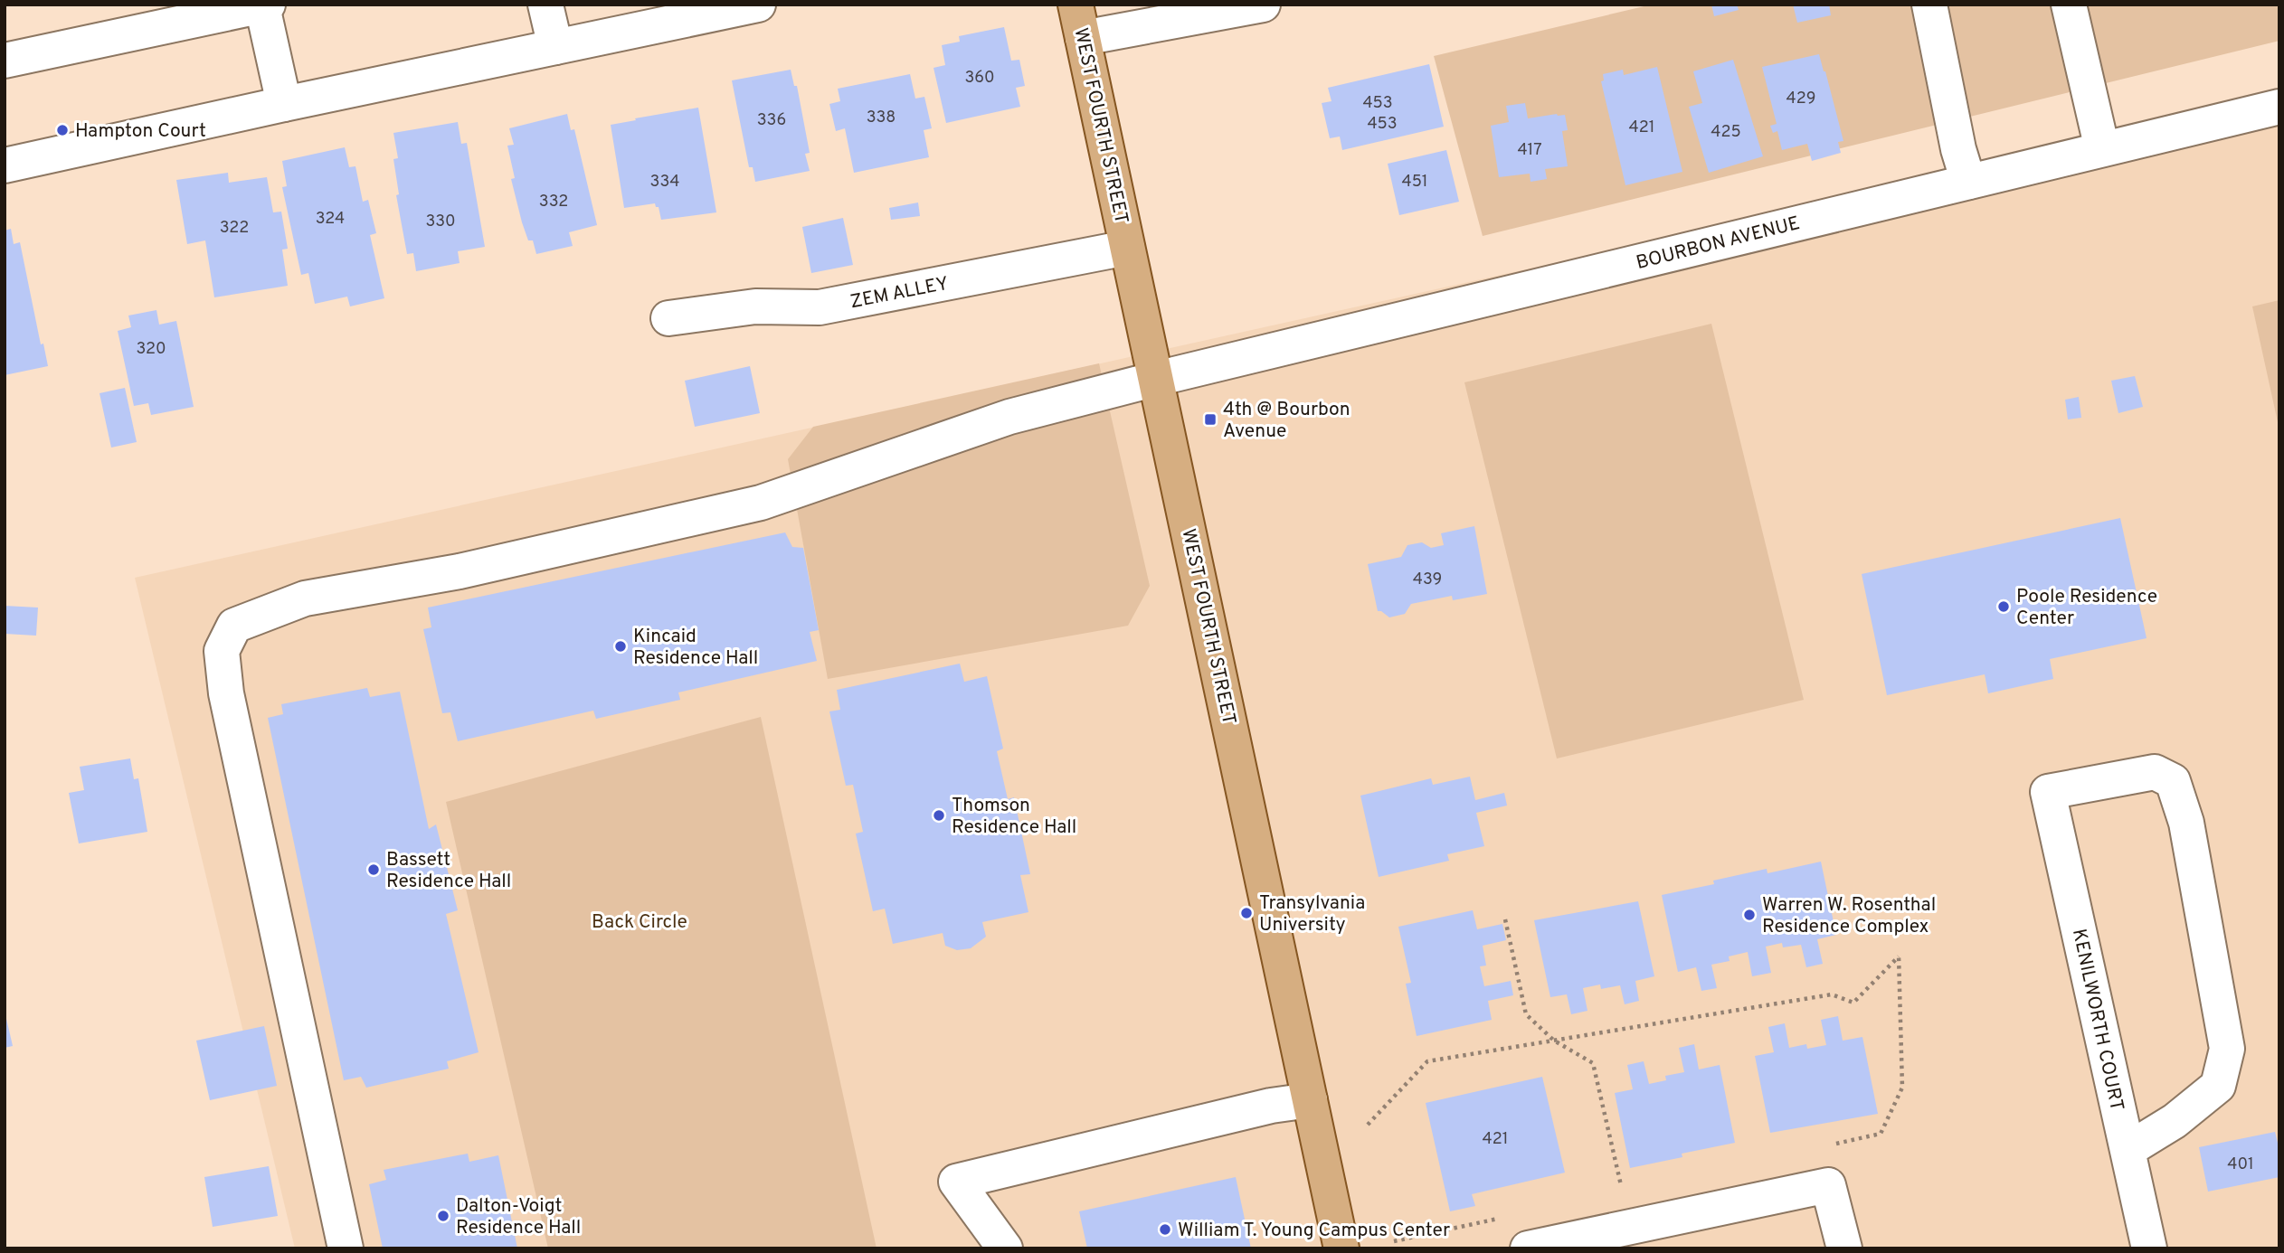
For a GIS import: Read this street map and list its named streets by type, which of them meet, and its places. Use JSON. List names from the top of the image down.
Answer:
{
  "streets": {
    "main road": ["WEST FOURTH STREET"],
    "street": ["BOURBON AVENUE", "ZEM ALLEY", "KENILWORTH COURT"]
  },
  "crossings": [
    ["WEST FOURTH STREET", "BOURBON AVENUE"],
    ["WEST FOURTH STREET", "ZEM ALLEY"]
  ],
  "parks": ["Back Circle"],
  "places": {
    "other": [
      "Hampton Court",
      "Poole Residence Center",
      "Kincaid Residence Hall",
      "Thomson Residence Hall",
      "Bassett Residence Hall",
      "Transylvania University",
      "Warren W. Rosenthal Residence Complex",
      "Dalton-Voigt Residence Hall",
      "William T. Young Campus Center"
    ],
    "transit": ["4th @ Bourbon Avenue"]
  },
  "house_numbers": [
    "360",
    "429",
    "453",
    "338",
    "336",
    "453",
    "421",
    "425",
    "417",
    "334",
    "451",
    "332",
    "324",
    "330",
    "322",
    "320",
    "439",
    "421",
    "401"
  ]
}
